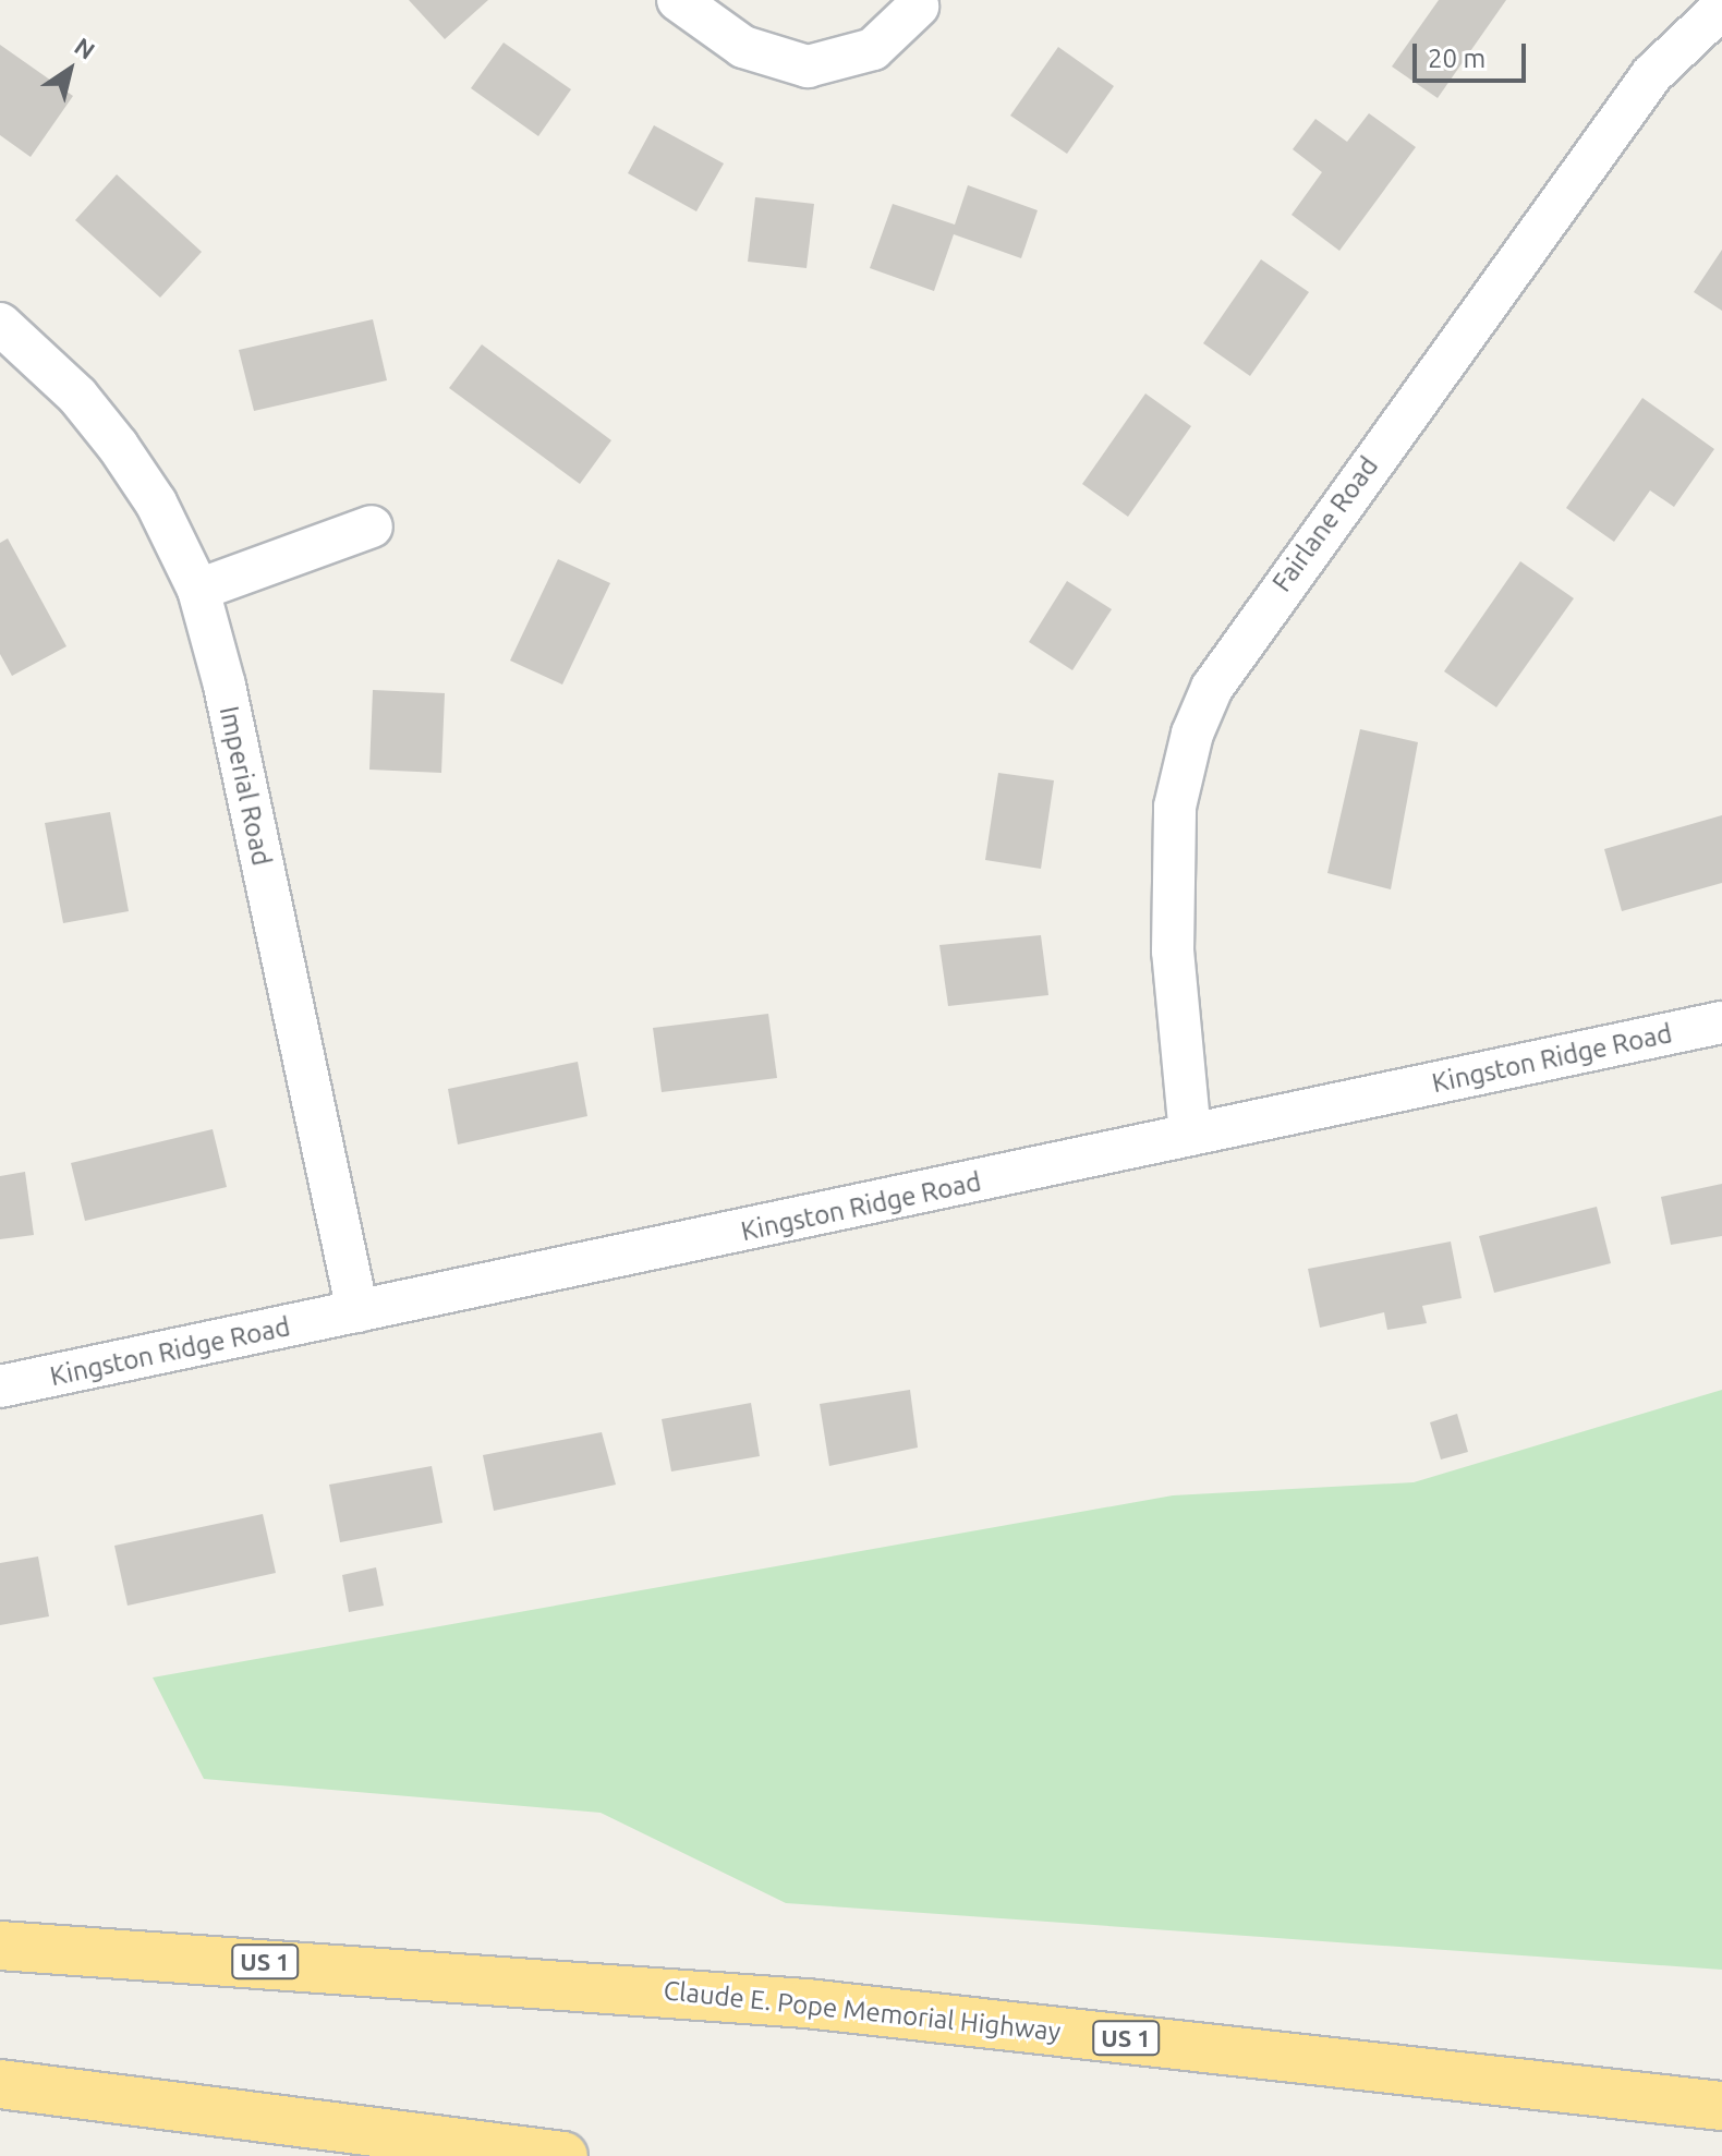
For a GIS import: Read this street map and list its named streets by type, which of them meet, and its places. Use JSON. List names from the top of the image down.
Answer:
{
  "streets": {
    "highway": ["US 1", "Claude E. Pope Memorial Highway"],
    "street": ["Fairlane Road", "Imperial Road", "Kingston Ridge Road"]
  },
  "crossings": [
    ["Fairlane Road", "Kingston Ridge Road"],
    ["Imperial Road", "Kingston Ridge Road"]
  ],
  "scale_bar": "20 m",
  "north": "top right"
}
